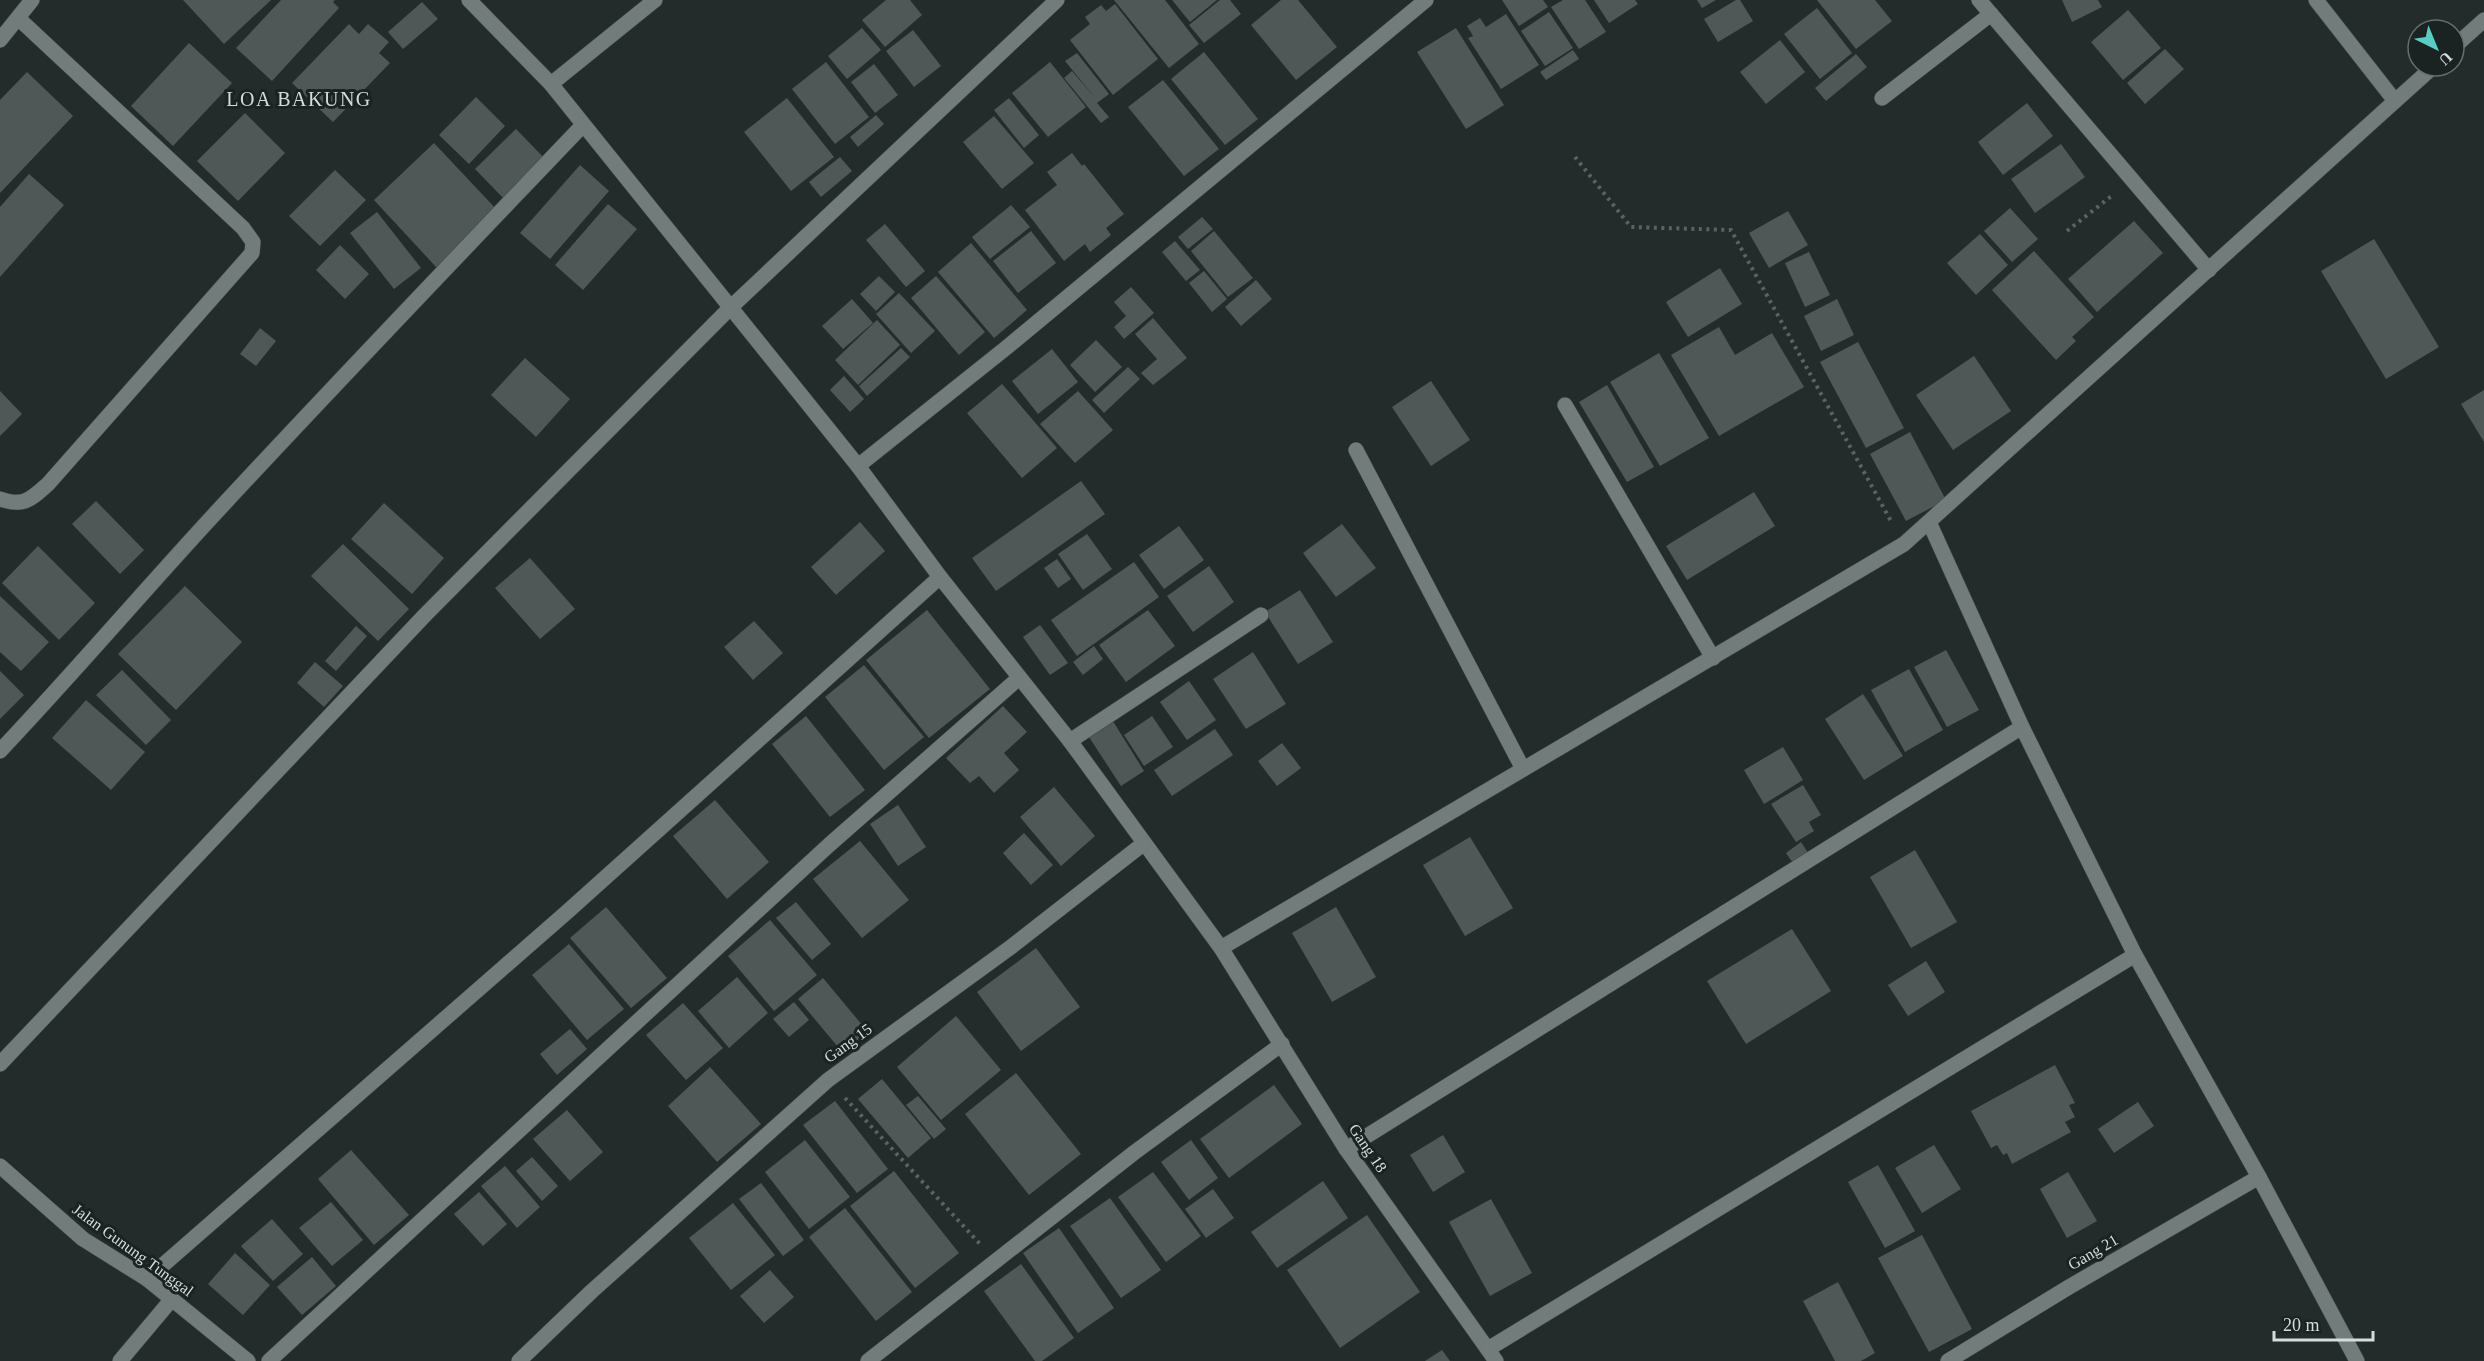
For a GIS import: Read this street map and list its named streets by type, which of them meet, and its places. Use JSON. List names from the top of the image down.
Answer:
{
  "streets": {
    "street": [
      "Gang 15",
      "Gang 18",
      "Jalan Gunung Tunggal",
      "Gang 21"
    ]
  },
  "crossings": [
    ["Gang 15", "Gang 18"]
  ],
  "districts": ["LOA BAKUNG"],
  "scale_bar": "20 m",
  "north": "bottom right"
}
